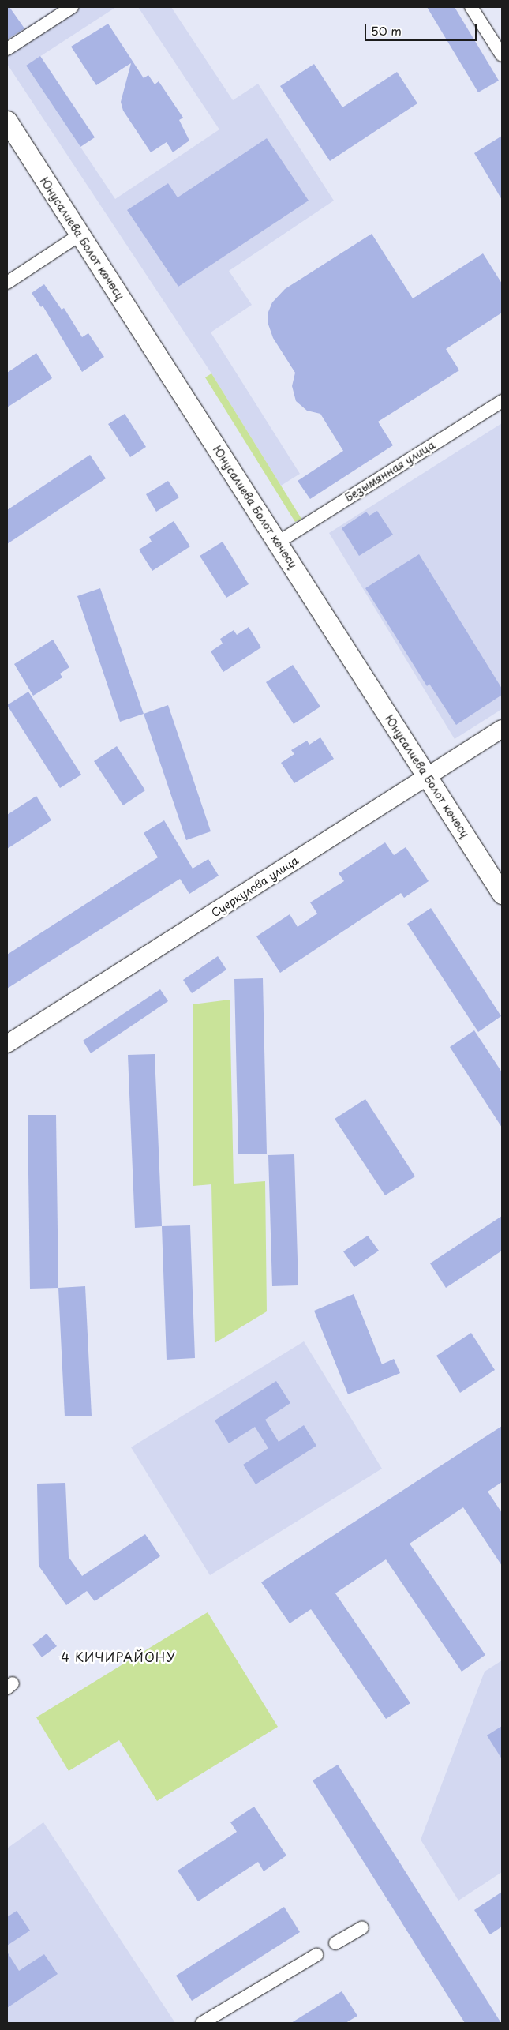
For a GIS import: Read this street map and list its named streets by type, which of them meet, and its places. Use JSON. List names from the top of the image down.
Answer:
{
  "streets": {
    "main road": ["Юнусалиева Болот көчөсү", "Суеркулова улица"],
    "street": ["Безымянная улица"]
  },
  "crossings": [
    ["Юнусалиева Болот көчөсү", "Безымянная улица"],
    ["Юнусалиева Болот көчөсү", "Суеркулова улица"]
  ],
  "districts": ["4 КИЧИРАЙОНУ"],
  "scale_bar": "50 m"
}
